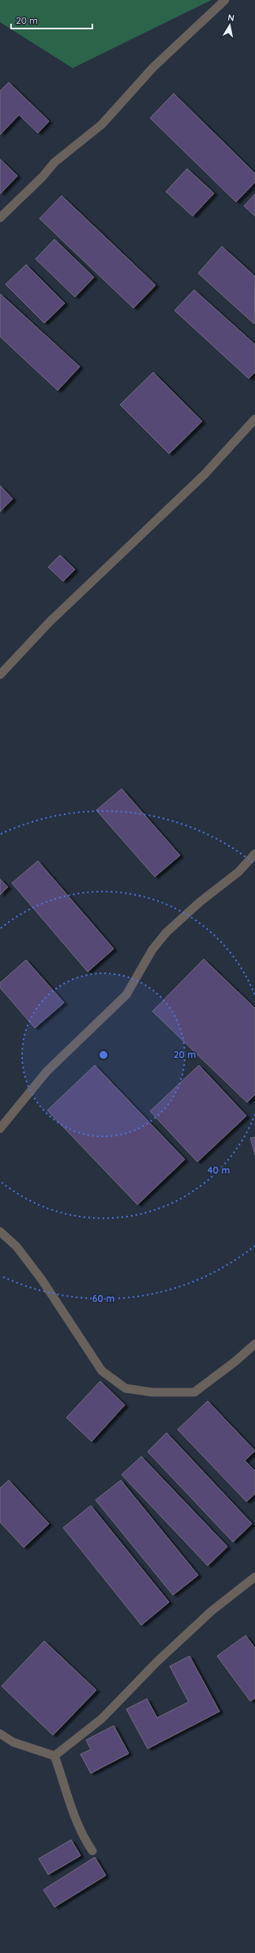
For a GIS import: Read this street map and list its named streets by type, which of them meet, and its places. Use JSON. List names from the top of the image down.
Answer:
{
  "scale_bar": "20 m",
  "north": "top",
  "rings": ["20 m", "40 m", "60 m"]
}
